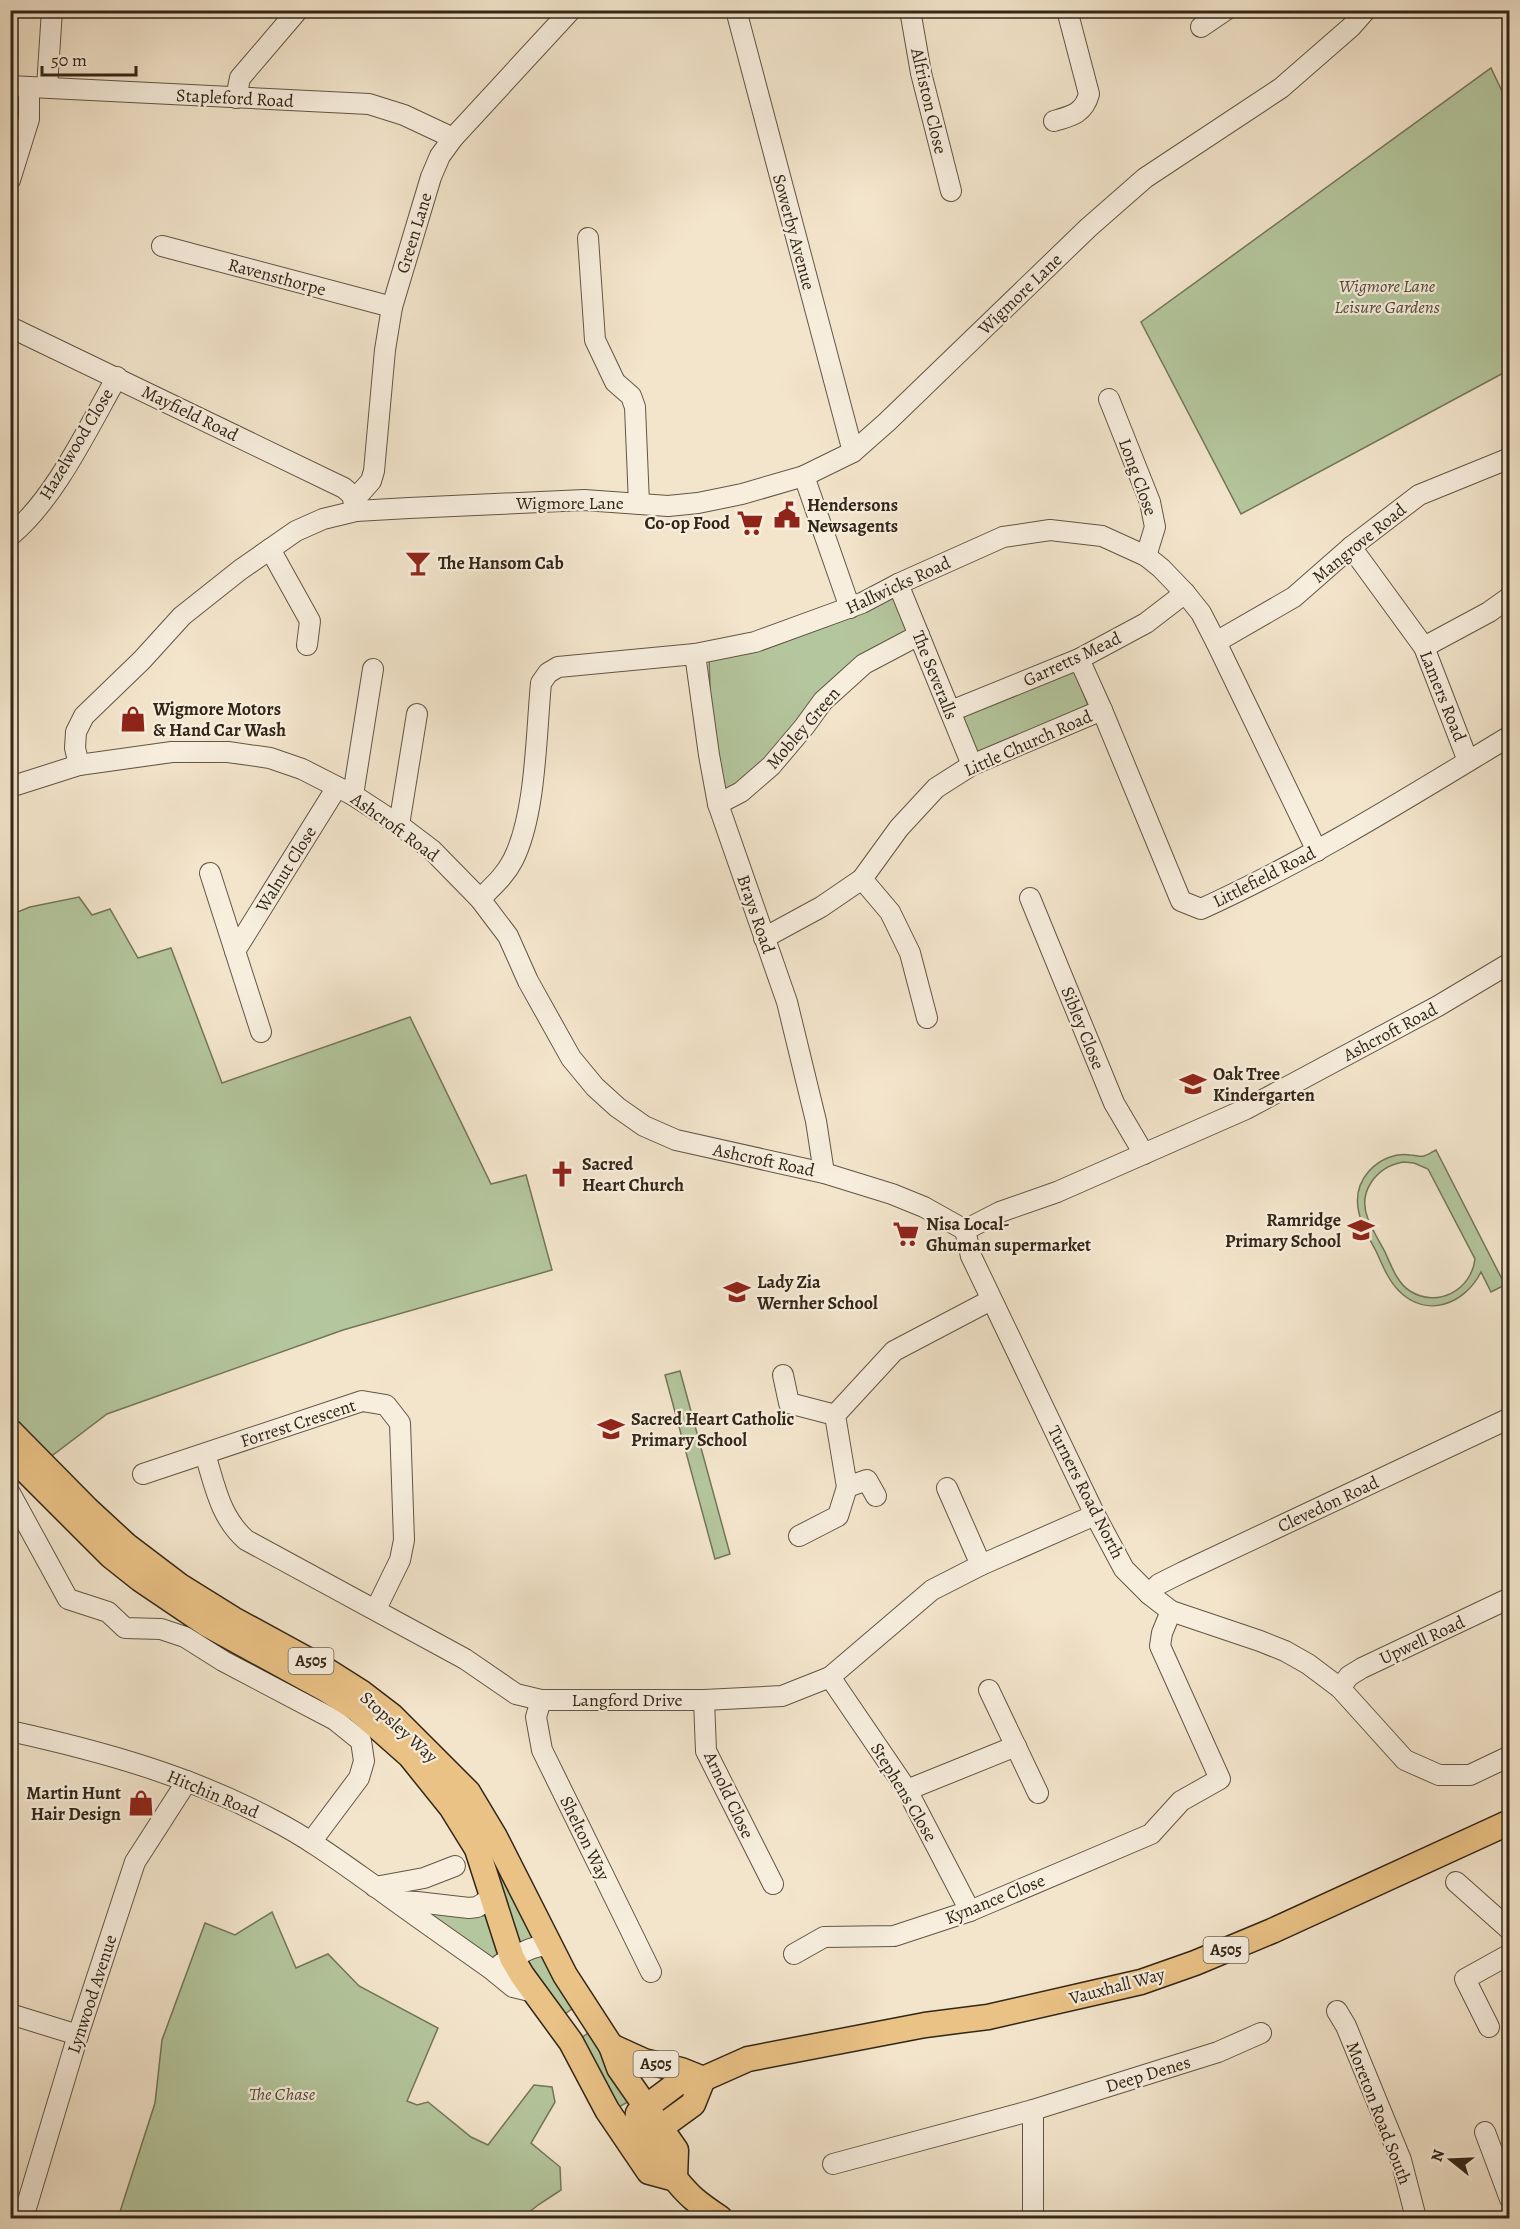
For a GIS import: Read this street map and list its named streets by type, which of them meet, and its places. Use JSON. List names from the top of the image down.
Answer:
{
  "streets": {
    "main road": ["A505", "Stopsley Way", "Vauxhall Way"],
    "street": [
      "Stapleford Road",
      "Alfriston Close",
      "Sowerby Avenue",
      "Green Lane",
      "Ravensthorpe",
      "Wigmore Lane",
      "Mayfield Road",
      "Hazelwood Close",
      "Long Close",
      "Mangrove Road",
      "Hallwicks Road",
      "Garretts Mead",
      "The Severalls",
      "Lamers Road",
      "Mobley Green",
      "Little Church Road",
      "Ashcroft Road",
      "Walnut Close",
      "Littlefield Road",
      "Brays Road",
      "Sibley Close",
      "Forrest Crescent",
      "Turners Road North",
      "Clevedon Road",
      "Upwell Road",
      "Langford Drive",
      "Stephens Close",
      "Hitchin Road",
      "Arnold Close",
      "Shelton Way",
      "Kynance Close",
      "Lynwood Avenue",
      "Deep Denes",
      "Moreton Road South"
    ]
  },
  "crossings": [
    ["Stapleford Road", "Green Lane"],
    ["Sowerby Avenue", "Wigmore Lane"],
    ["Green Lane", "Ravensthorpe"],
    ["Green Lane", "Wigmore Lane"],
    ["Green Lane", "Mayfield Road"],
    ["Wigmore Lane", "Mayfield Road"],
    ["Wigmore Lane", "Ashcroft Road"],
    ["Mayfield Road", "Hazelwood Close"],
    ["Long Close", "Hallwicks Road"],
    ["Mangrove Road", "Hallwicks Road"],
    ["Mangrove Road", "Lamers Road"],
    ["Hallwicks Road", "Garretts Mead"],
    ["Hallwicks Road", "The Severalls"],
    ["Hallwicks Road", "Ashcroft Road"],
    ["Hallwicks Road", "Littlefield Road"],
    ["Hallwicks Road", "Brays Road"],
    ["Garretts Mead", "The Severalls"],
    ["Garretts Mead", "Littlefield Road"],
    ["The Severalls", "Mobley Green"],
    ["The Severalls", "Little Church Road"],
    ["Lamers Road", "Littlefield Road"],
    ["Mobley Green", "Brays Road"],
    ["Little Church Road", "Littlefield Road"],
    ["Little Church Road", "Brays Road"],
    ["Ashcroft Road", "Walnut Close"],
    ["Ashcroft Road", "Brays Road"],
    ["Ashcroft Road", "Sibley Close"],
    ["Ashcroft Road", "Turners Road North"],
    ["Forrest Crescent", "Langford Drive"],
    ["Turners Road North", "Clevedon Road"],
    ["Turners Road North", "Upwell Road"],
    ["Turners Road North", "Langford Drive"],
    ["Turners Road North", "Kynance Close"],
    ["A505", "Stopsley Way"],
    ["A505", "Vauxhall Way"],
    ["Langford Drive", "Stephens Close"],
    ["Langford Drive", "Arnold Close"],
    ["Langford Drive", "Shelton Way"],
    ["Stopsley Way", "Hitchin Road"],
    ["Stopsley Way", "Vauxhall Way"],
    ["Stephens Close", "Kynance Close"],
    ["Hitchin Road", "Lynwood Avenue"]
  ],
  "parks": ["Wigmore Lane Leisure Gardens", "The Chase"],
  "places": {
    "public building": ["Hendersons Newsagents"],
    "supermarket": ["Co-op Food", "Nisa Local- Ghuman supermarket"],
    "bar": ["The Hansom Cab"],
    "shop": ["Wigmore Motors & Hand Car Wash", "Martin Hunt Hair Design"],
    "school or university": [
      "Oak Tree Kindergarten",
      "Ramridge Primary School",
      "Lady Zia Wernher School",
      "Sacred Heart Catholic Primary School"
    ],
    "church": ["Sacred Heart Church"]
  },
  "scale_bar": "50 m",
  "north": "left"
}
